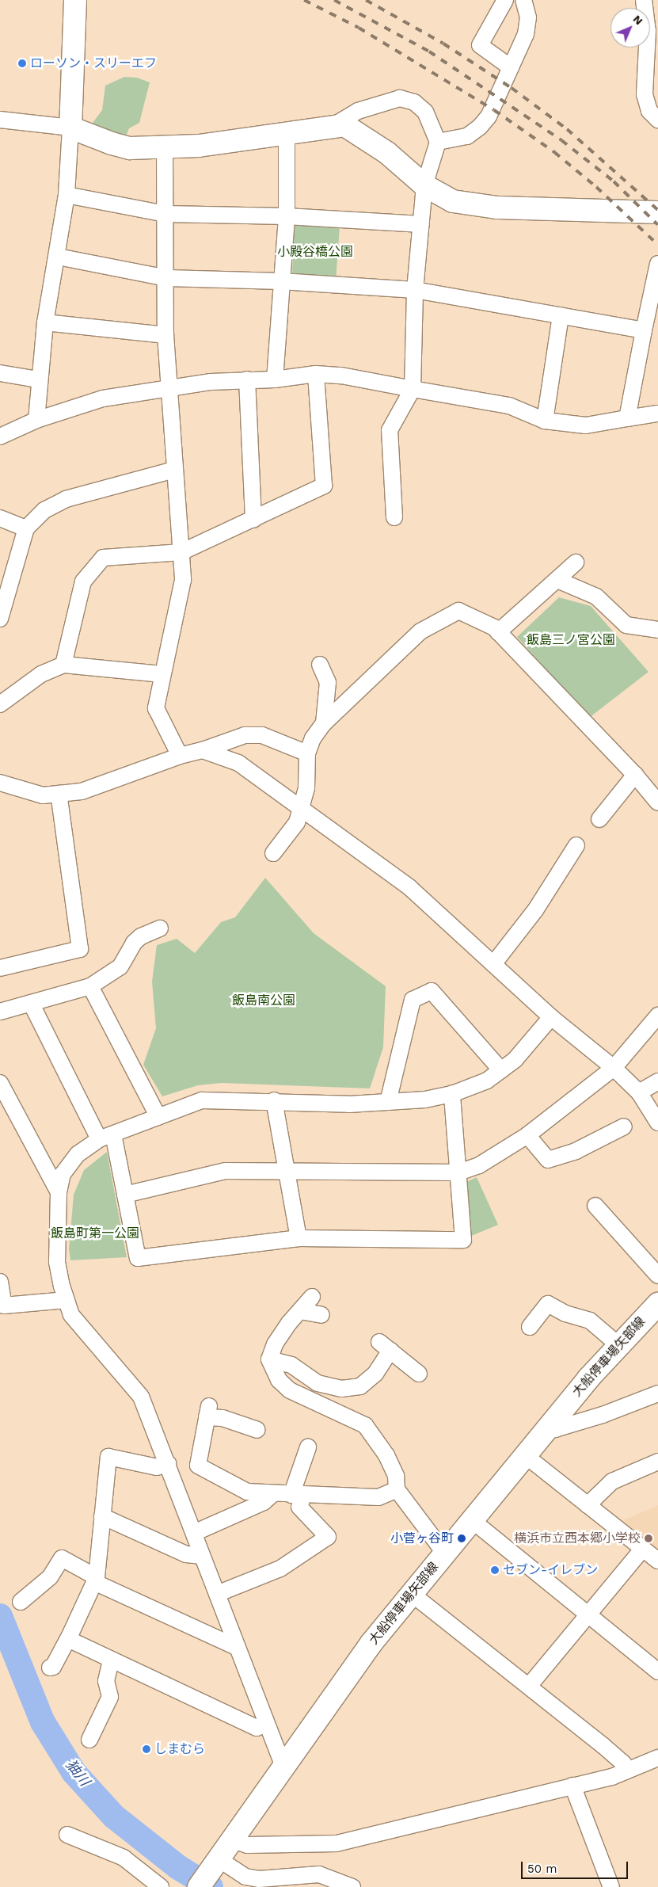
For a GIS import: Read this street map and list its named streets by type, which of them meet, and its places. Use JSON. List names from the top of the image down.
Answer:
{
  "streets": {
    "street": ["大船停車場矢部線"]
  },
  "water": ["㹨川"],
  "parks": [
    "小殿谷橋公園",
    "飯島三ノ宮公園",
    "飯島南公園",
    "飯島町第一公園"
  ],
  "places": [
    "ローソン・スリーエフ",
    "小菅ヶ谷町",
    "横浜市立西本郷小学校",
    "セブン-イレブン",
    "しまむら"
  ],
  "scale_bar": "50 m",
  "north": "top right"
}
